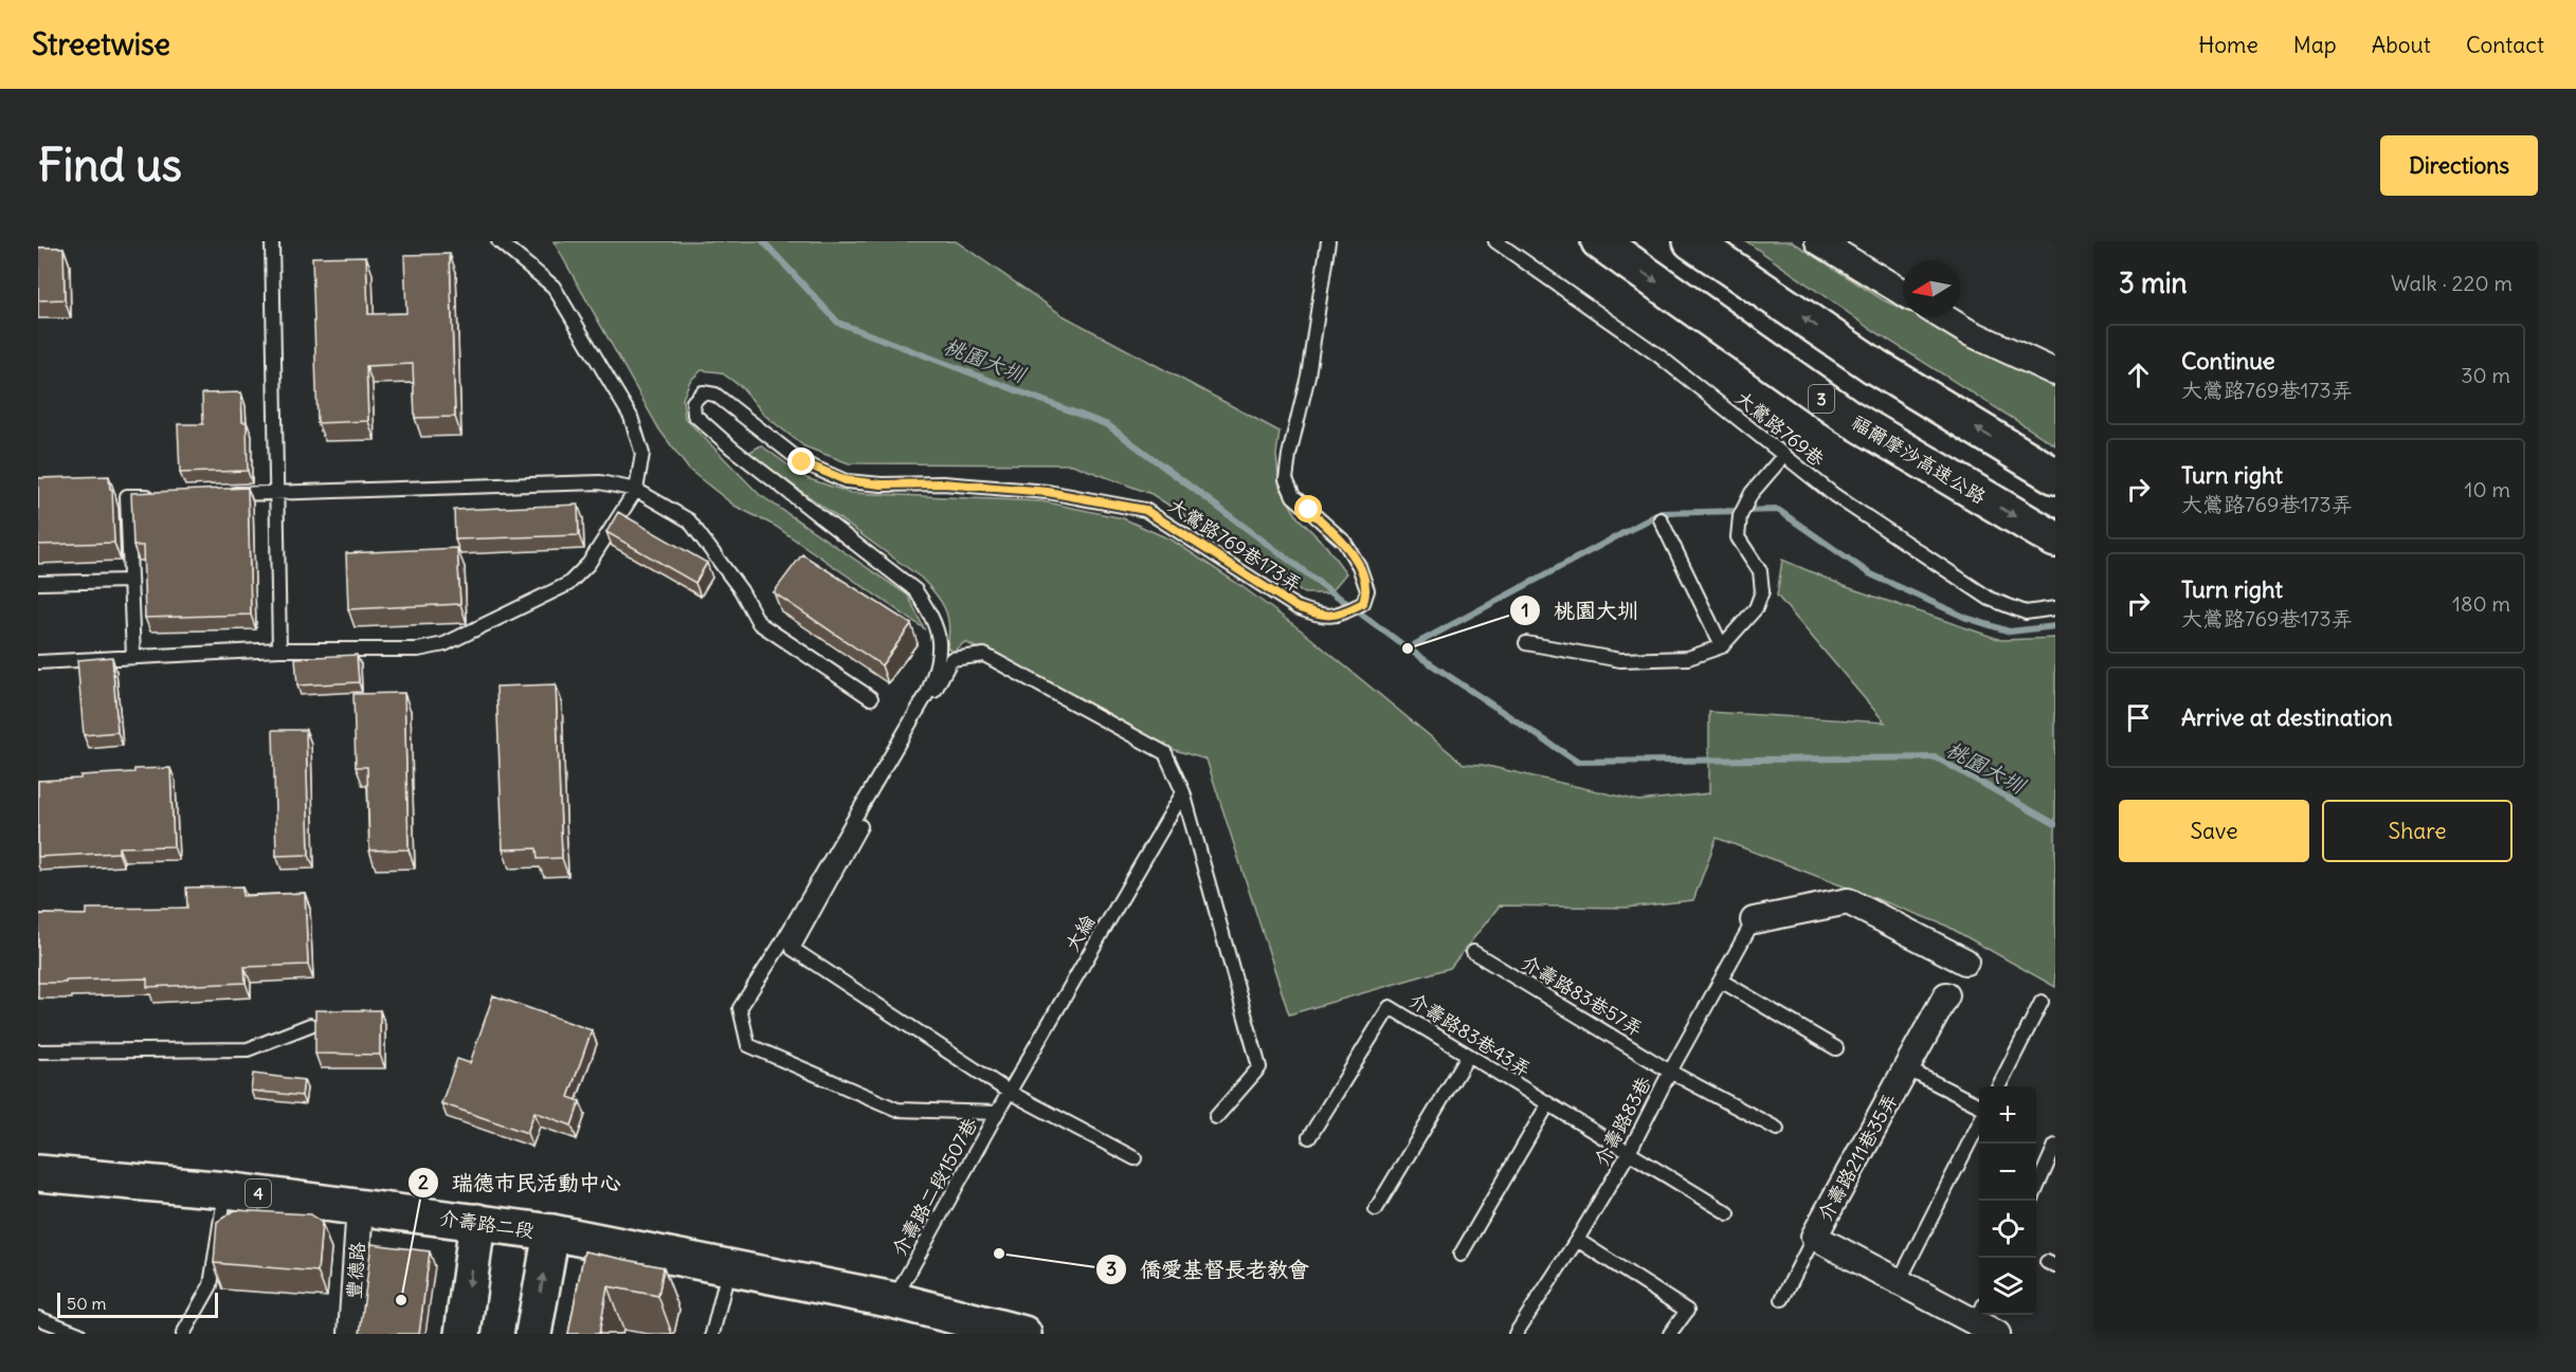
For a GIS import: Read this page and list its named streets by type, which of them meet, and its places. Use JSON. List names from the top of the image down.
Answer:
{
  "streets": {
    "main road": [
      "3",
      "福爾摩沙高速公路",
      "4",
      "介壽路二段"
    ],
    "street": ["介壽路211巷35弄", "豐德路"],
    "lane": [
      "大鶯路769巷",
      "大鶯路769巷173弄",
      "大綸",
      "介壽路83巷57弄",
      "介壽路83巷43弄",
      "介壽路83巷",
      "介壽路二段1507巷"
    ]
  },
  "crossings": [
    ["大鶯路769巷173弄", "介壽路二段1507巷"],
    ["大綸", "介壽路二段1507巷"],
    ["介壽路83巷57弄", "介壽路83巷"],
    ["介壽路83巷43弄", "介壽路83巷"],
    ["介壽路二段1507巷", "4"],
    ["介壽路二段1507巷", "介壽路二段"],
    ["4", "介壽路二段"],
    ["介壽路二段", "豐德路"]
  ],
  "water": ["桃園大圳"],
  "places": ["桃園大圳", "僑愛基督長老教會", "瑞德市民活動中心"],
  "scale_bar": "50 m",
  "north": "left",
  "page": {
    "header": "Streetwise",
    "nav": [
      "Home",
      "Map",
      "About",
      "Contact"
    ],
    "buttons": [
      "Directions",
      ["Save", "Share"]
    ],
    "title": "Find us",
    "heading": ["3 min", "Walk · 220 m"],
    "list": [
      ["Continue", "大鶯路769巷173弄", "30 m"],
      ["Turn right", "大鶯路769巷173弄", "10 m"],
      ["Turn right", "大鶯路769巷173弄", "180 m"],
      "Arrive at destination"
    ],
    "map_buttons": ["+", "−"],
    "scale": "50 m"
  }
}
